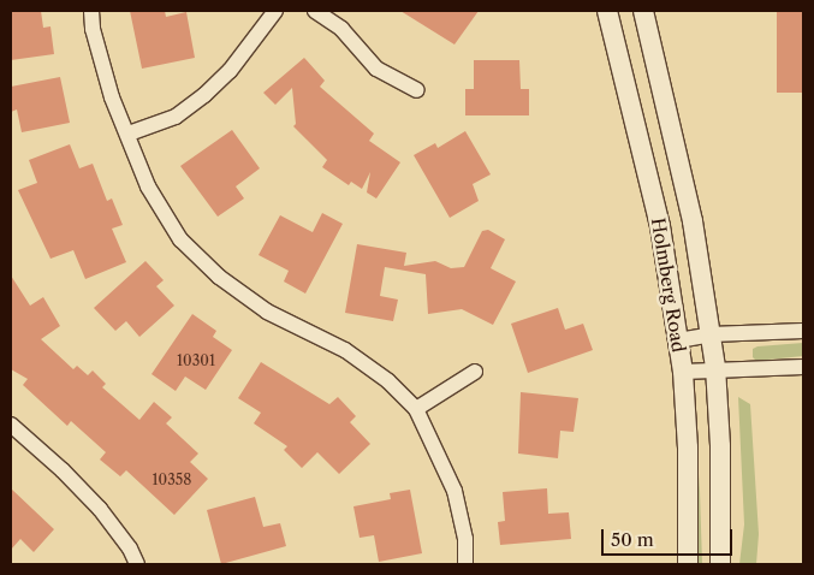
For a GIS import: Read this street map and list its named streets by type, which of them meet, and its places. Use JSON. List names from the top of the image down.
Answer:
{
  "streets": {
    "street": ["Holmberg Road"]
  },
  "house_numbers": ["10301", "10358"],
  "scale_bar": "50 m"
}
